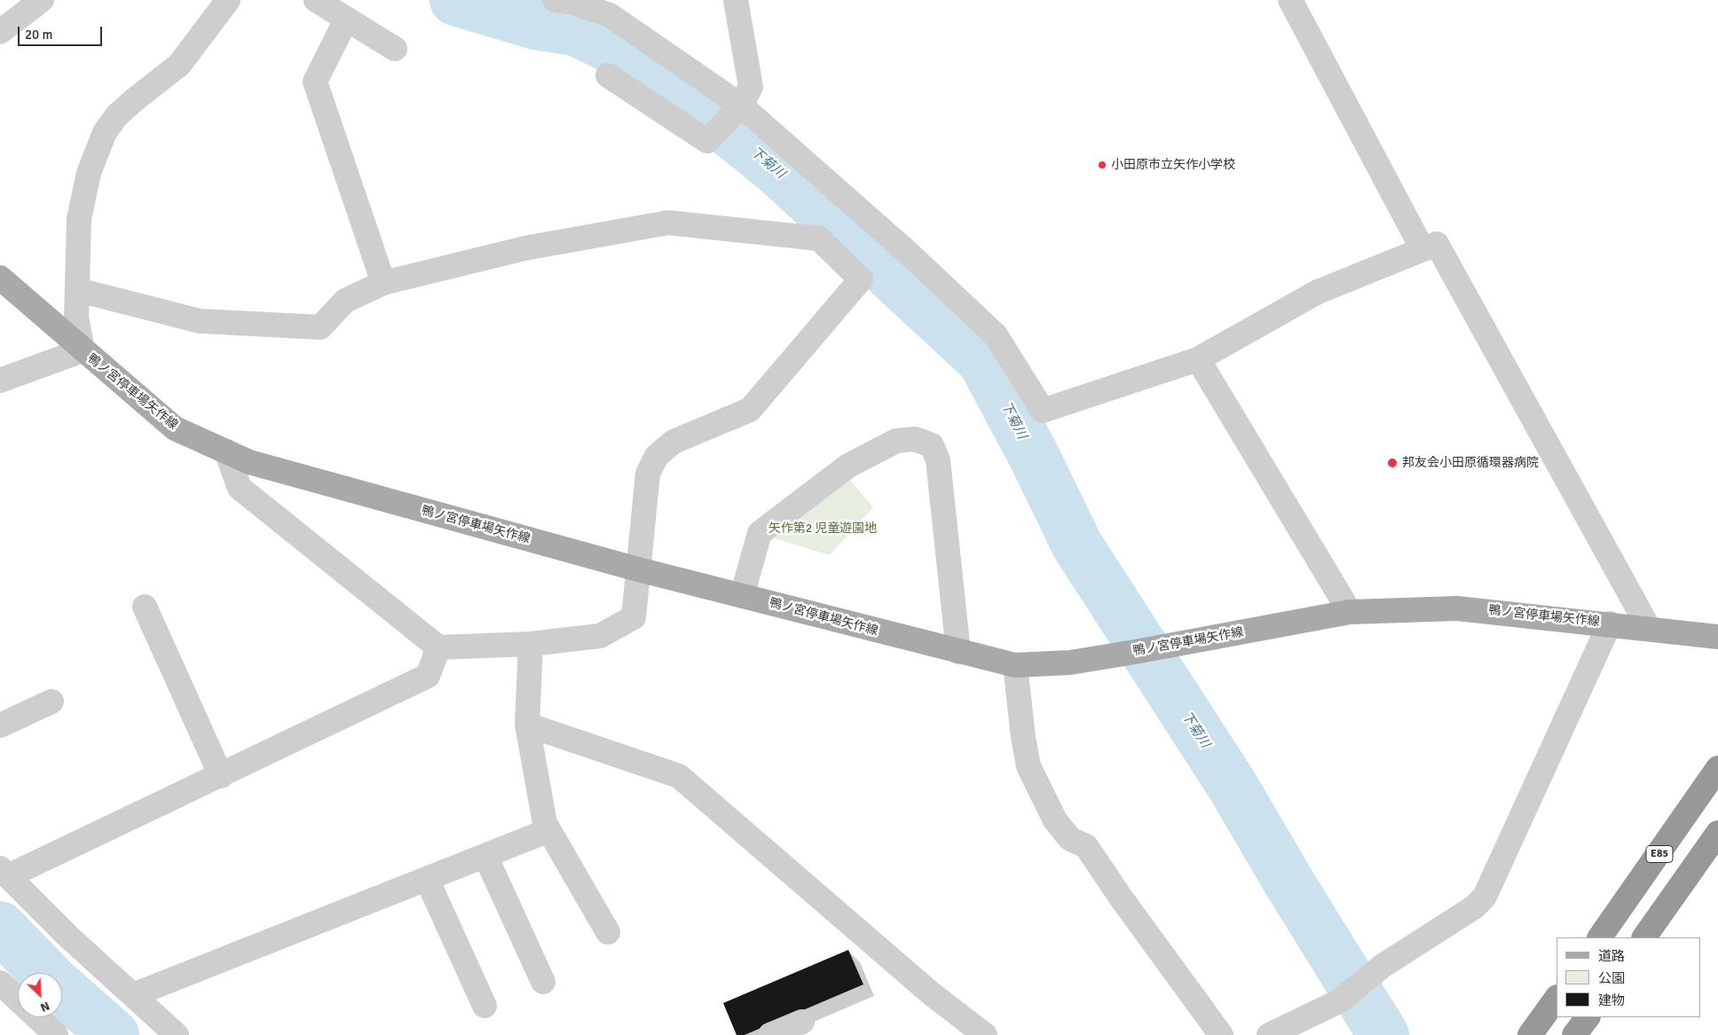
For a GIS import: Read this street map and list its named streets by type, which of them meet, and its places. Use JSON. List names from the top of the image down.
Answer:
{
  "streets": {
    "highway": ["E85"],
    "main road": ["鴨ノ宮停車場矢作線"]
  },
  "water": ["下菊川"],
  "parks": ["矢作第2 児童遊園地"],
  "places": ["小田原市立矢作小学校", "邦友会小田原循環器病院"],
  "legend": ["道路", "公園", "建物"],
  "scale_bar": "20 m",
  "north": "bottom right"
}
